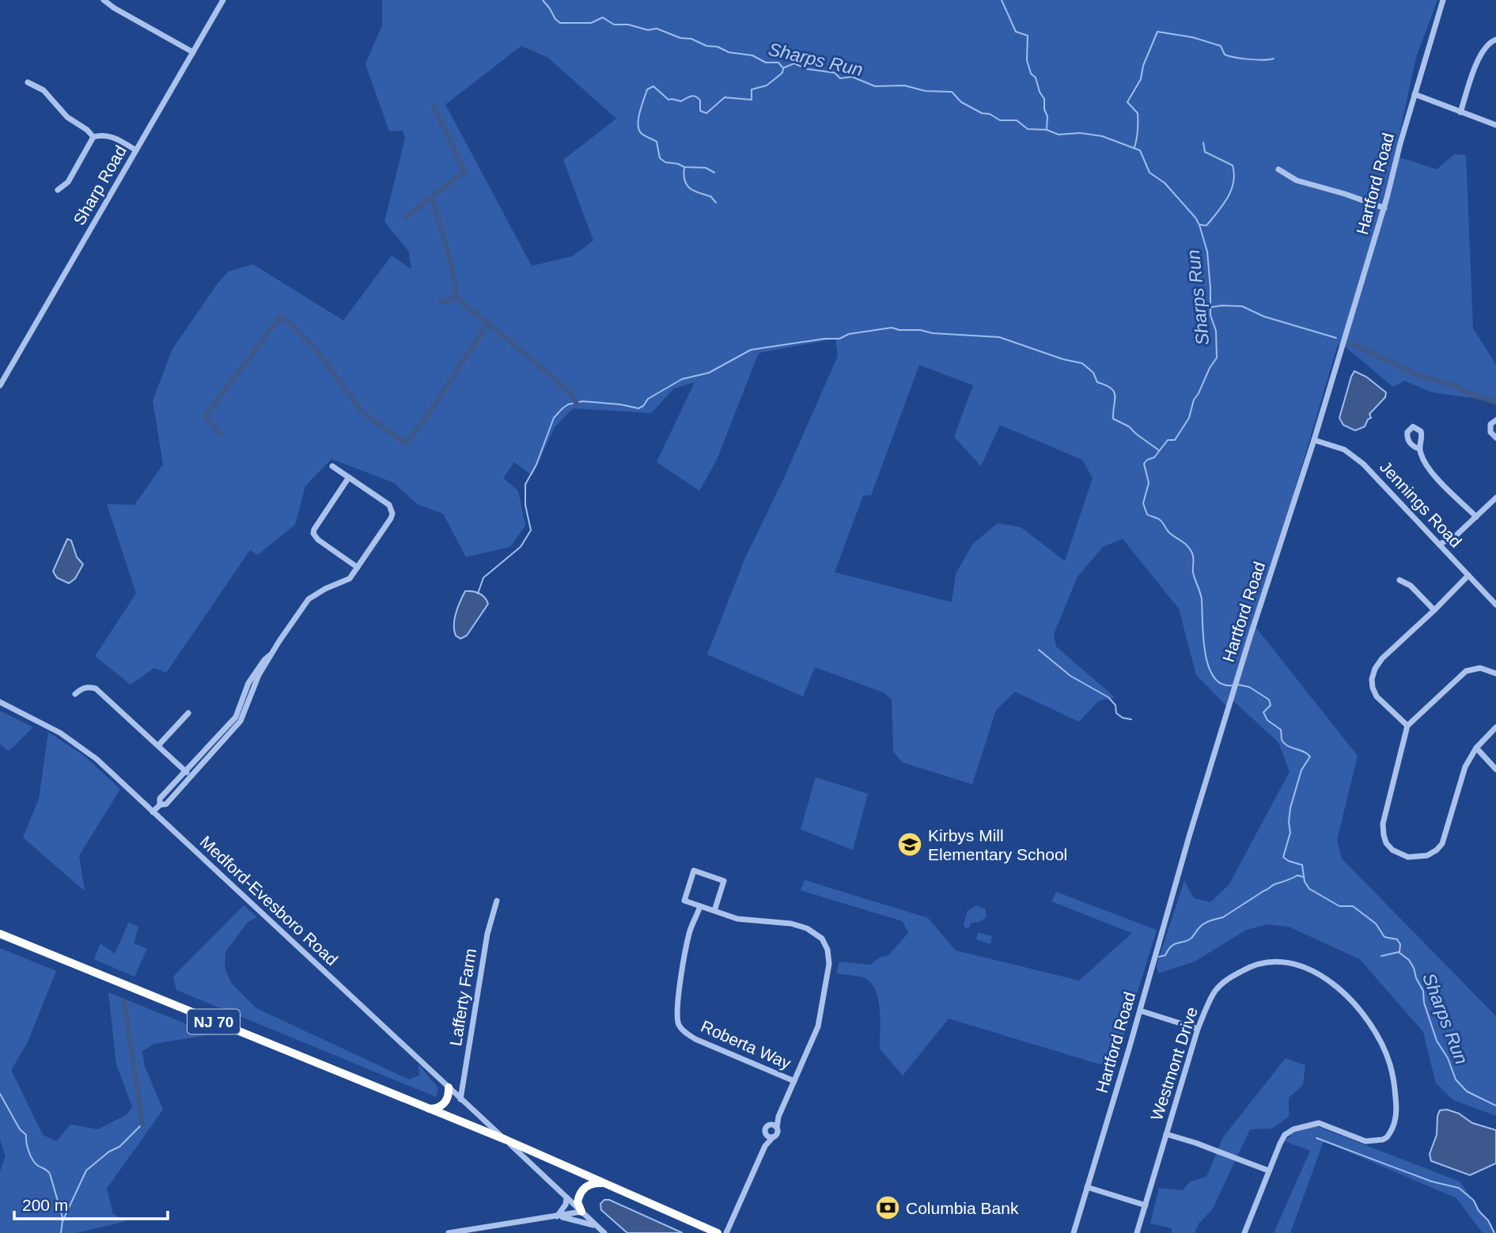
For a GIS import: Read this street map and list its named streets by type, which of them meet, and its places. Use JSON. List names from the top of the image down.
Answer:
{
  "streets": {
    "highway": ["NJ 70"],
    "street": [
      "Hartford Road",
      "Sharp Road",
      "Jennings Road",
      "Medford-Evesboro Road",
      "Lafferty Farm",
      "Roberta Way",
      "Westmont Drive"
    ]
  },
  "crossings": [
    ["Hartford Road", "Jennings Road"],
    ["Medford-Evesboro Road", "Lafferty Farm"],
    ["Medford-Evesboro Road", "NJ 70"]
  ],
  "water": ["Sharps Run"],
  "places": {
    "school or university": ["Kirbys Mill Elementary School"],
    "bank": ["Columbia Bank"]
  },
  "scale_bar": "200 m"
}
